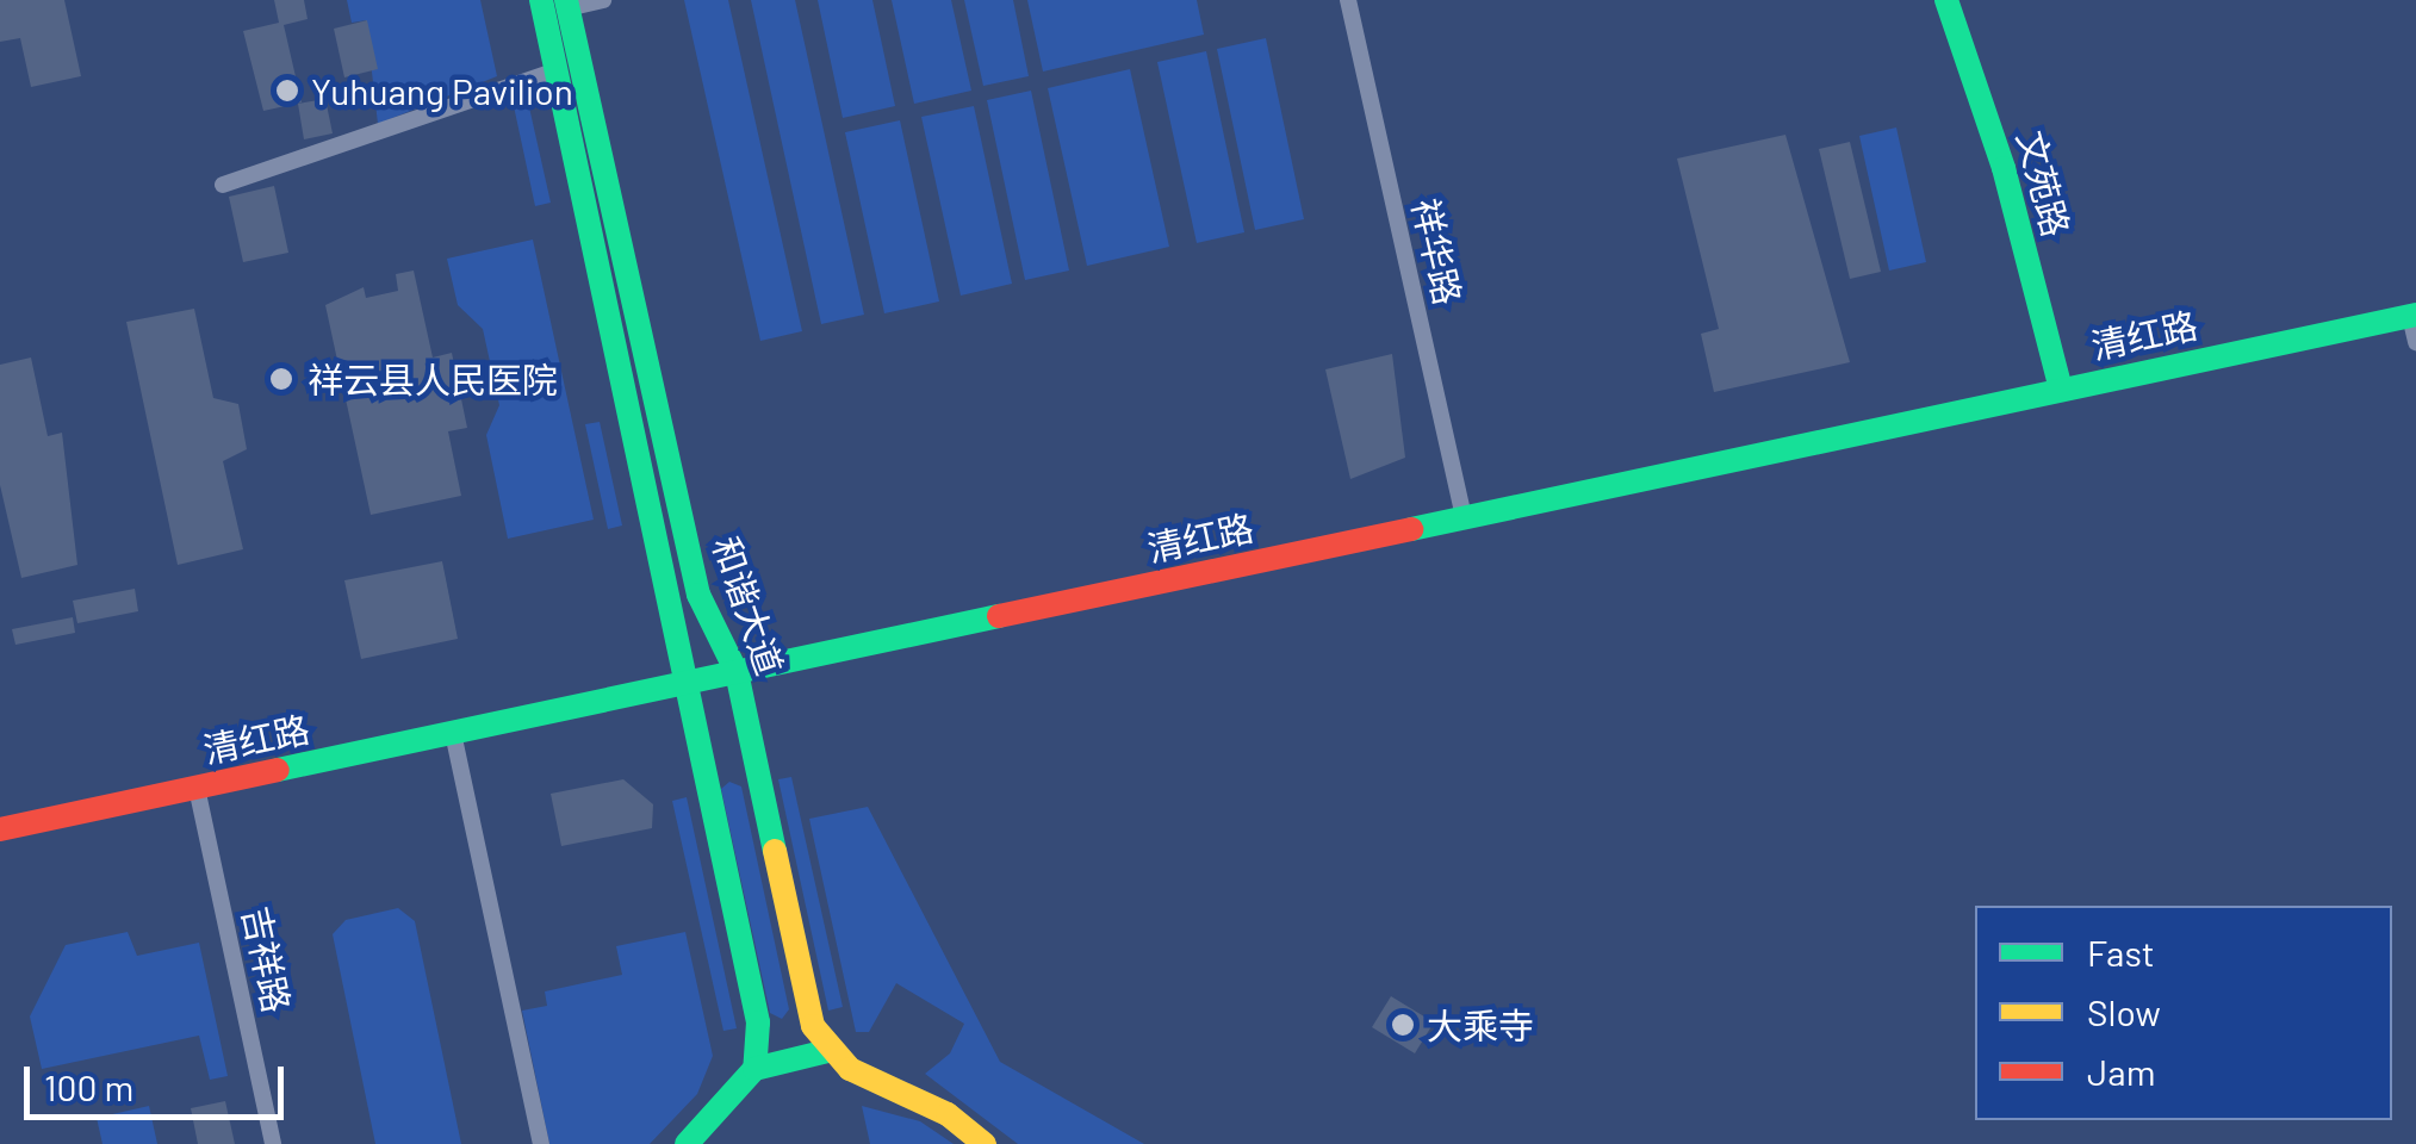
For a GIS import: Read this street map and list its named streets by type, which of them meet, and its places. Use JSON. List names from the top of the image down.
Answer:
{
  "streets": {
    "main road": ["文苑路", "清红路", "和谐大道"],
    "street": ["祥华路", "吉祥路"]
  },
  "crossings": [
    ["文苑路", "清红路"],
    ["祥华路", "清红路"],
    ["清红路", "和谐大道"],
    ["清红路", "吉祥路"]
  ],
  "places": ["Yuhuang Pavilion", "祥云县人民医院", "大乘寺"],
  "legend": ["Fast", "Slow", "Jam"],
  "scale_bar": "100 m"
}
